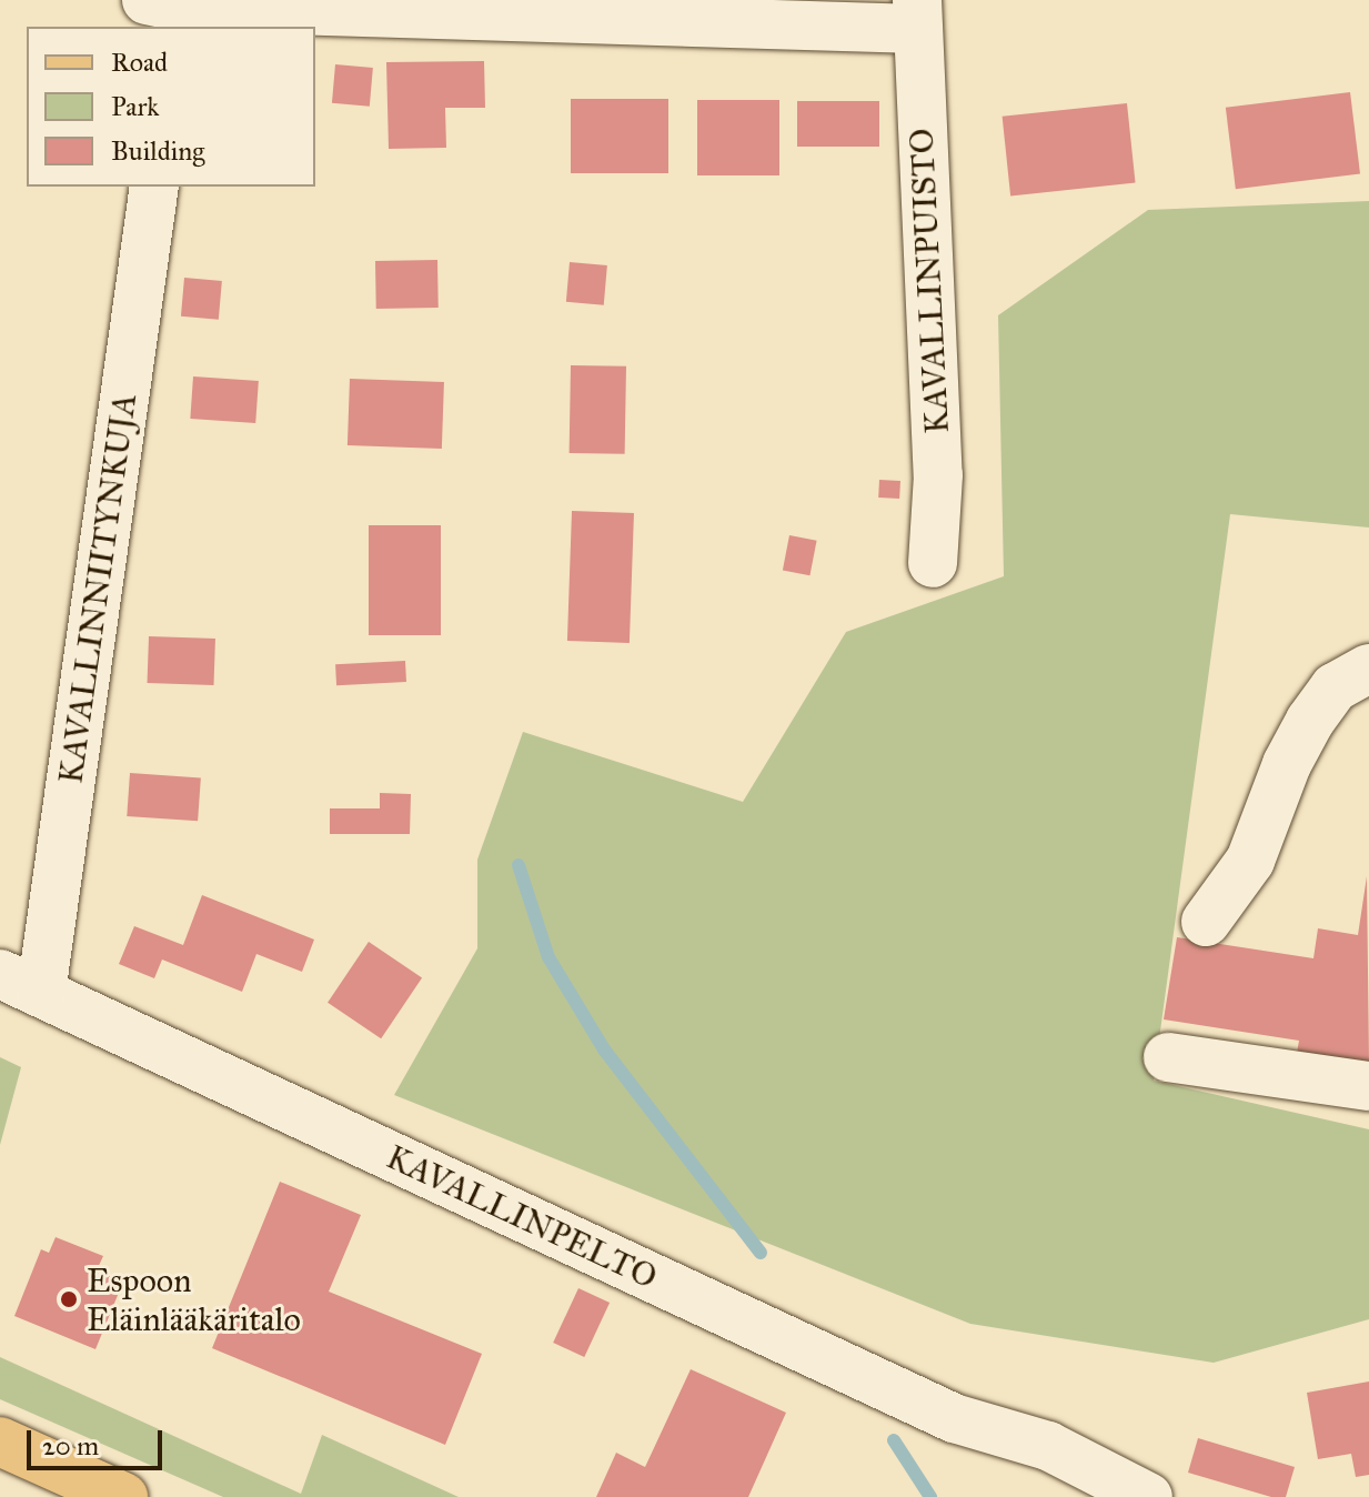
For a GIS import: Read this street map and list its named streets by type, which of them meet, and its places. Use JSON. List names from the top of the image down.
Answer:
{
  "streets": {
    "street": ["KAVALLINPUISTO", "KAVALLINNIITYNKUJA", "KAVALLINPELTO"]
  },
  "crossings": [
    ["KAVALLINNIITYNKUJA", "KAVALLINPELTO"]
  ],
  "places": ["Espoon Eläinlääkäritalo"],
  "legend": ["Road", "Park", "Building"],
  "scale_bar": "20 m"
}
